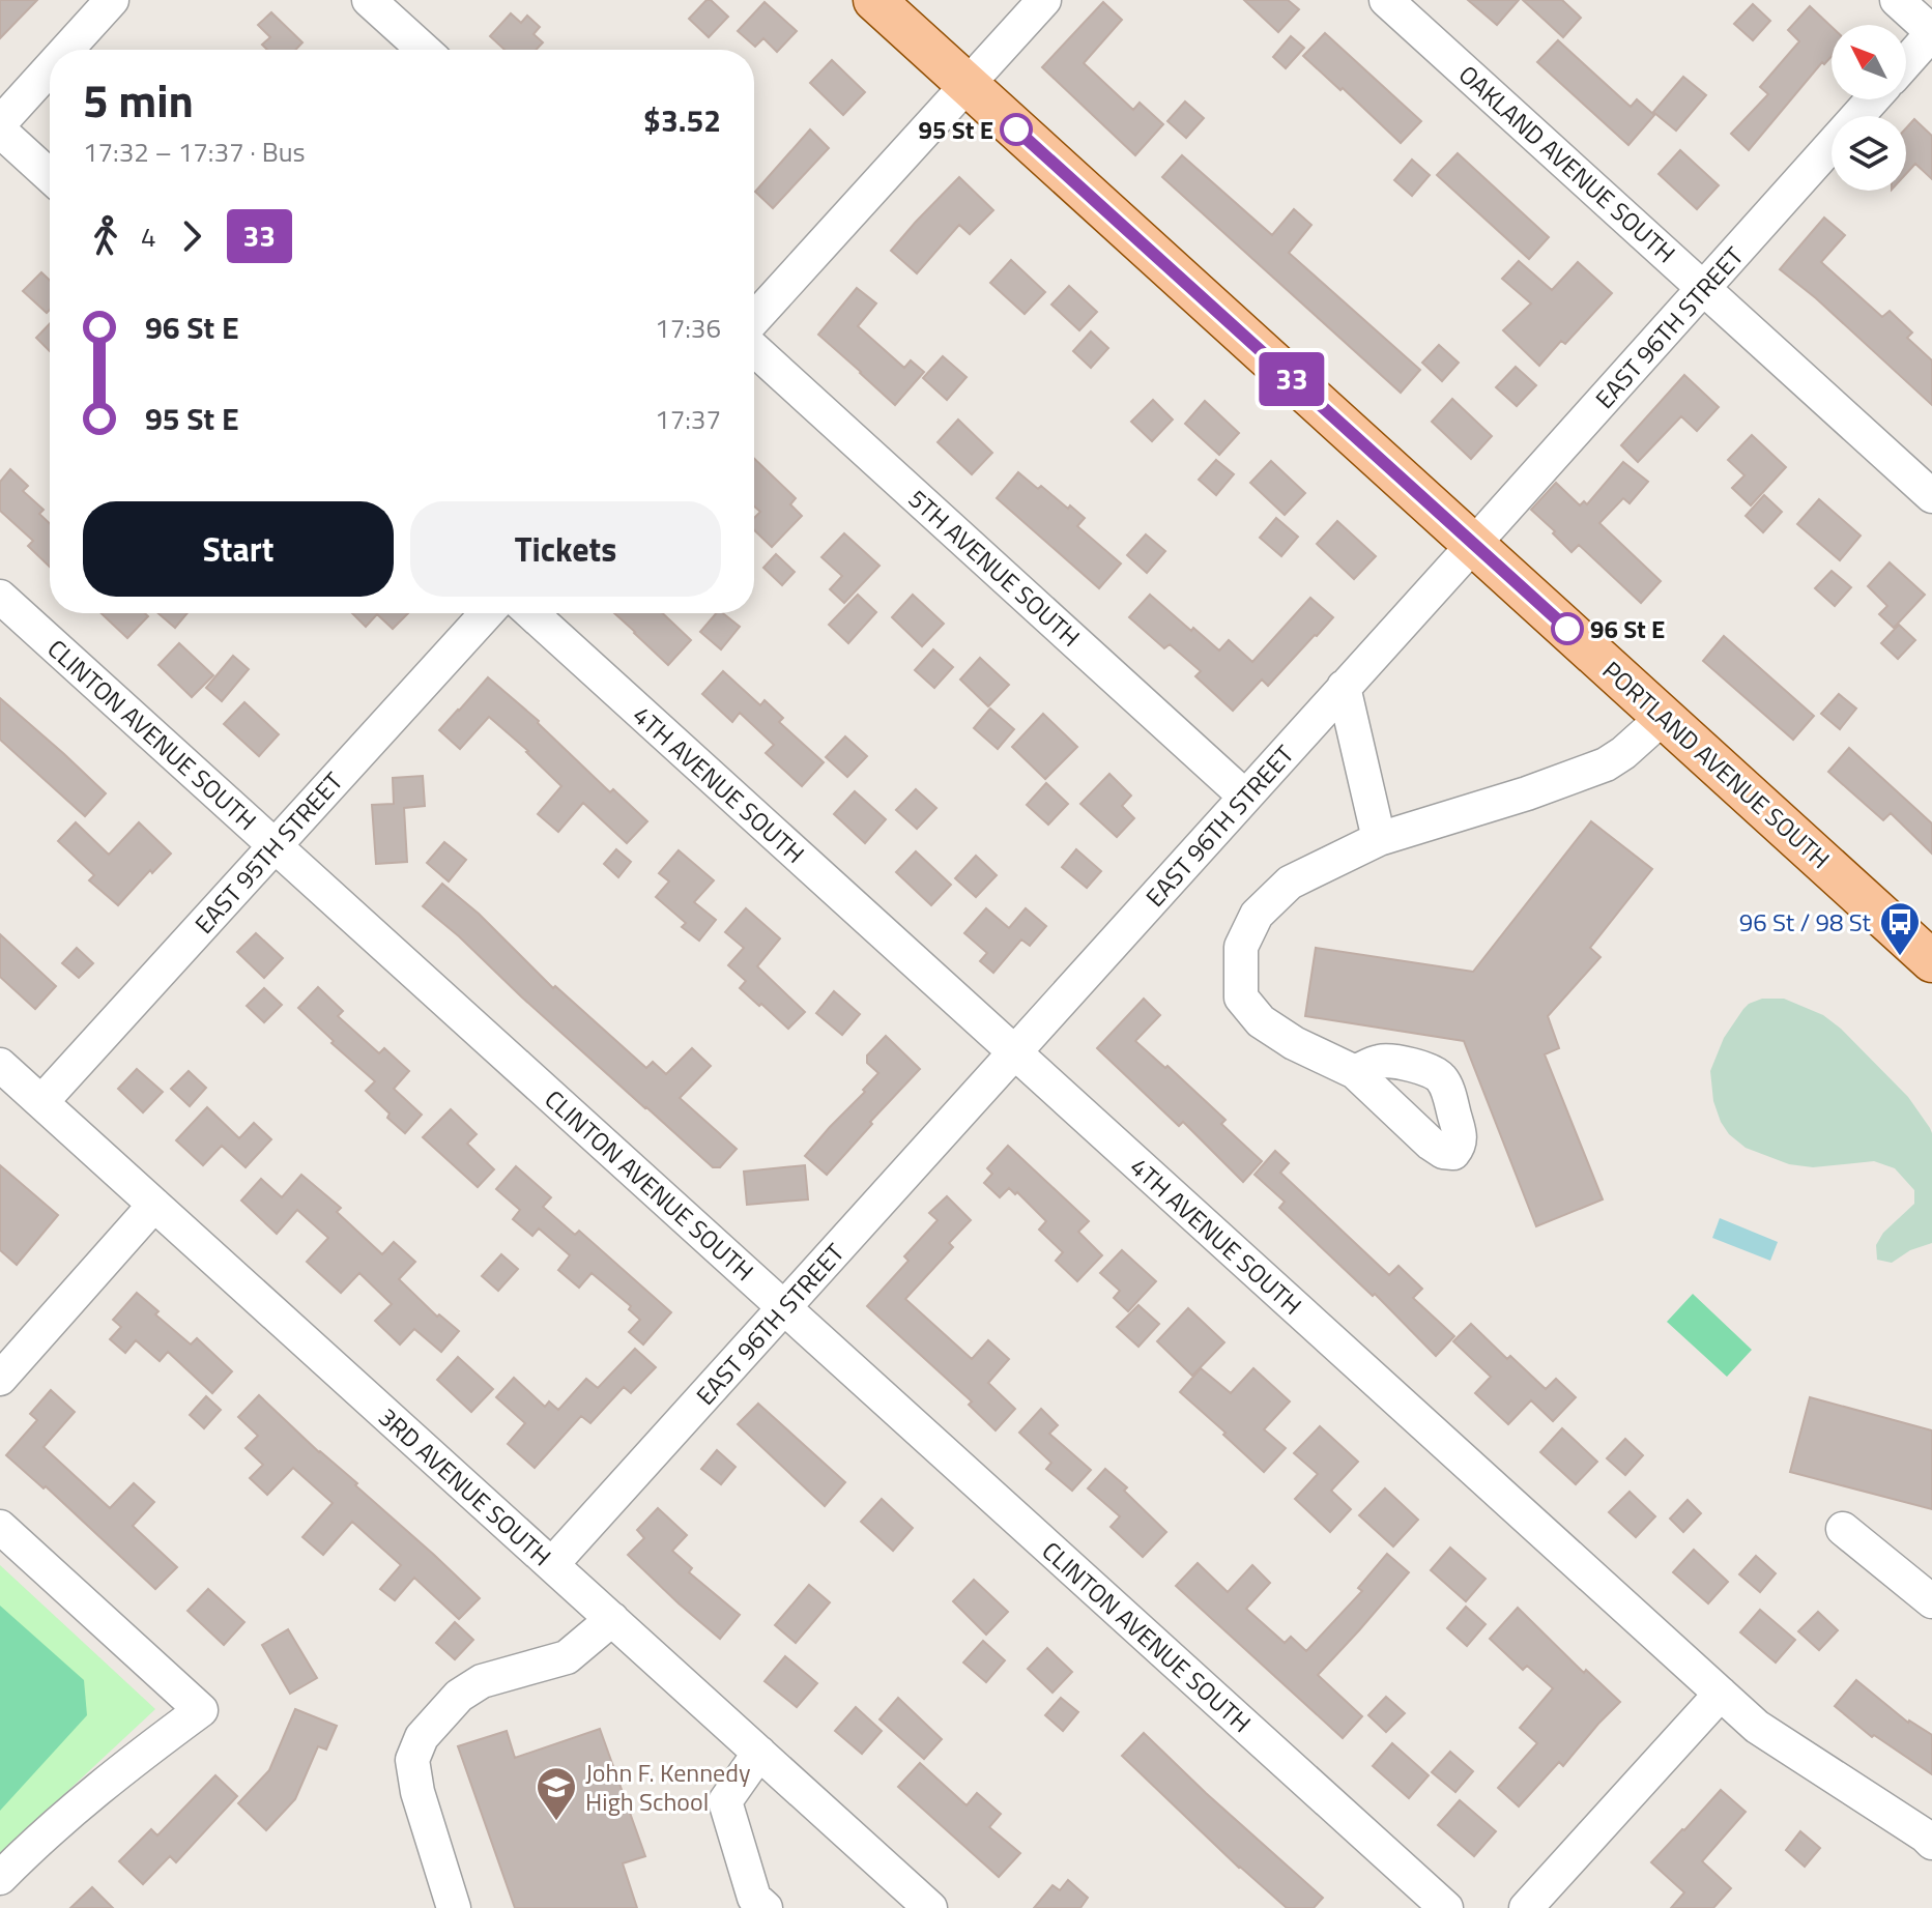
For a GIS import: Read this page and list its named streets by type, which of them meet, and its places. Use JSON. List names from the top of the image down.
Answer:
{
  "streets": {
    "main road": ["PORTLAND AVENUE SOUTH"],
    "street": [
      "OAKLAND AVENUE SOUTH",
      "EAST 96TH STREET",
      "5TH AVENUE SOUTH",
      "CLINTON AVENUE SOUTH",
      "4TH AVENUE SOUTH",
      "EAST 95TH STREET",
      "3RD AVENUE SOUTH"
    ]
  },
  "crossings": [
    ["OAKLAND AVENUE SOUTH", "EAST 96TH STREET"],
    ["EAST 96TH STREET", "5TH AVENUE SOUTH"],
    ["EAST 96TH STREET", "CLINTON AVENUE SOUTH"],
    ["EAST 96TH STREET", "PORTLAND AVENUE SOUTH"],
    ["EAST 96TH STREET", "4TH AVENUE SOUTH"],
    ["EAST 96TH STREET", "3RD AVENUE SOUTH"],
    ["CLINTON AVENUE SOUTH", "EAST 95TH STREET"],
    ["EAST 95TH STREET", "3RD AVENUE SOUTH"]
  ],
  "places": {
    "other": ["95 St E", "96 St E"],
    "bus stop": ["96 St / 98 St"],
    "school or university": ["John F. Kennedy High School"]
  },
  "lines": ["bus line 33"],
  "north": "top left",
  "page": {
    "on_map": "33",
    "heading": ["5 min", "17:32 – 17:37 · Bus", "$3.52"],
    "legs": ["4", "33"],
    "list": [
      {
        "name": "96 St E",
        "value": "17:36"
      },
      {
        "name": "95 St E",
        "value": "17:37"
      }
    ],
    "buttons": ["Start", "Tickets"]
  }
}
